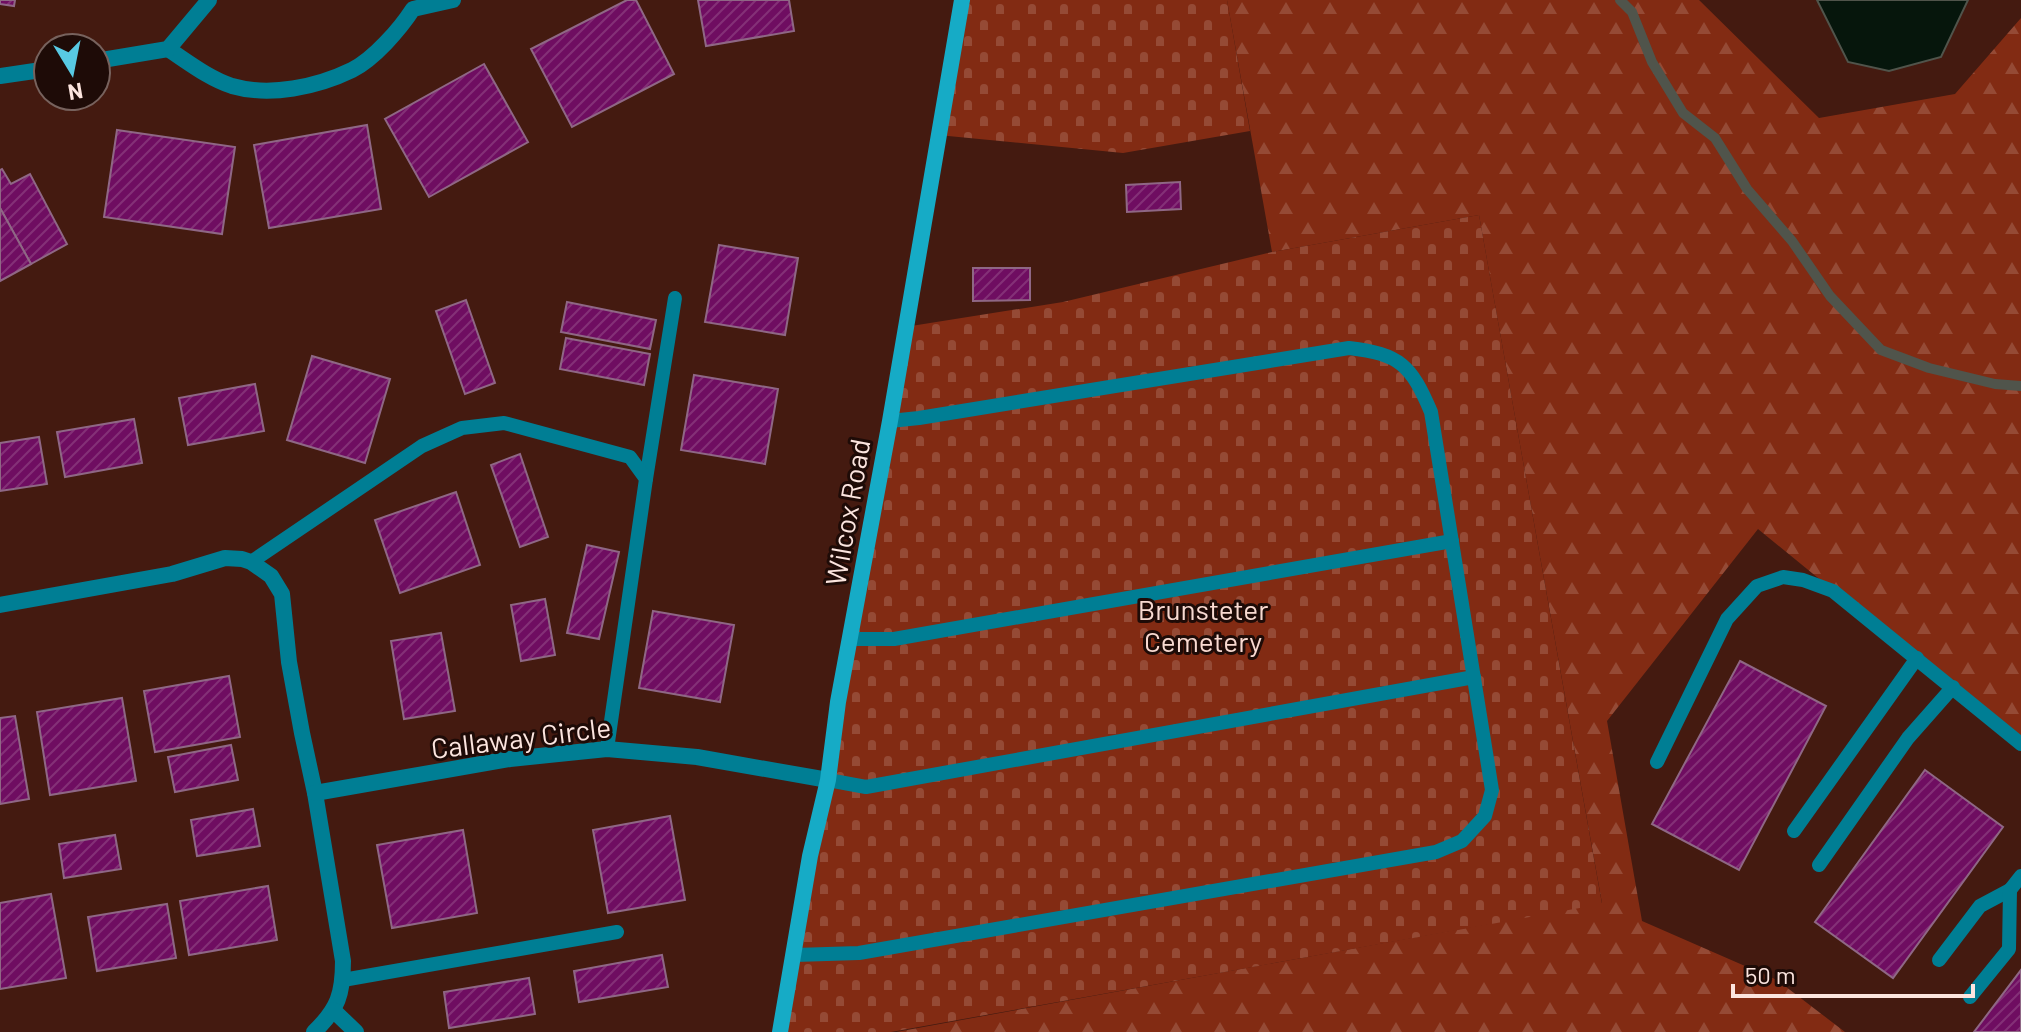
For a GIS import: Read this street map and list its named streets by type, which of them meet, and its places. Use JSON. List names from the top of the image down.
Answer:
{
  "streets": {
    "street": ["Wilcox Road", "Callaway Circle"]
  },
  "crossings": [
    ["Wilcox Road", "Callaway Circle"]
  ],
  "parks": ["Brunsteter Cemetery"],
  "scale_bar": "50 m",
  "north": "bottom"
}
